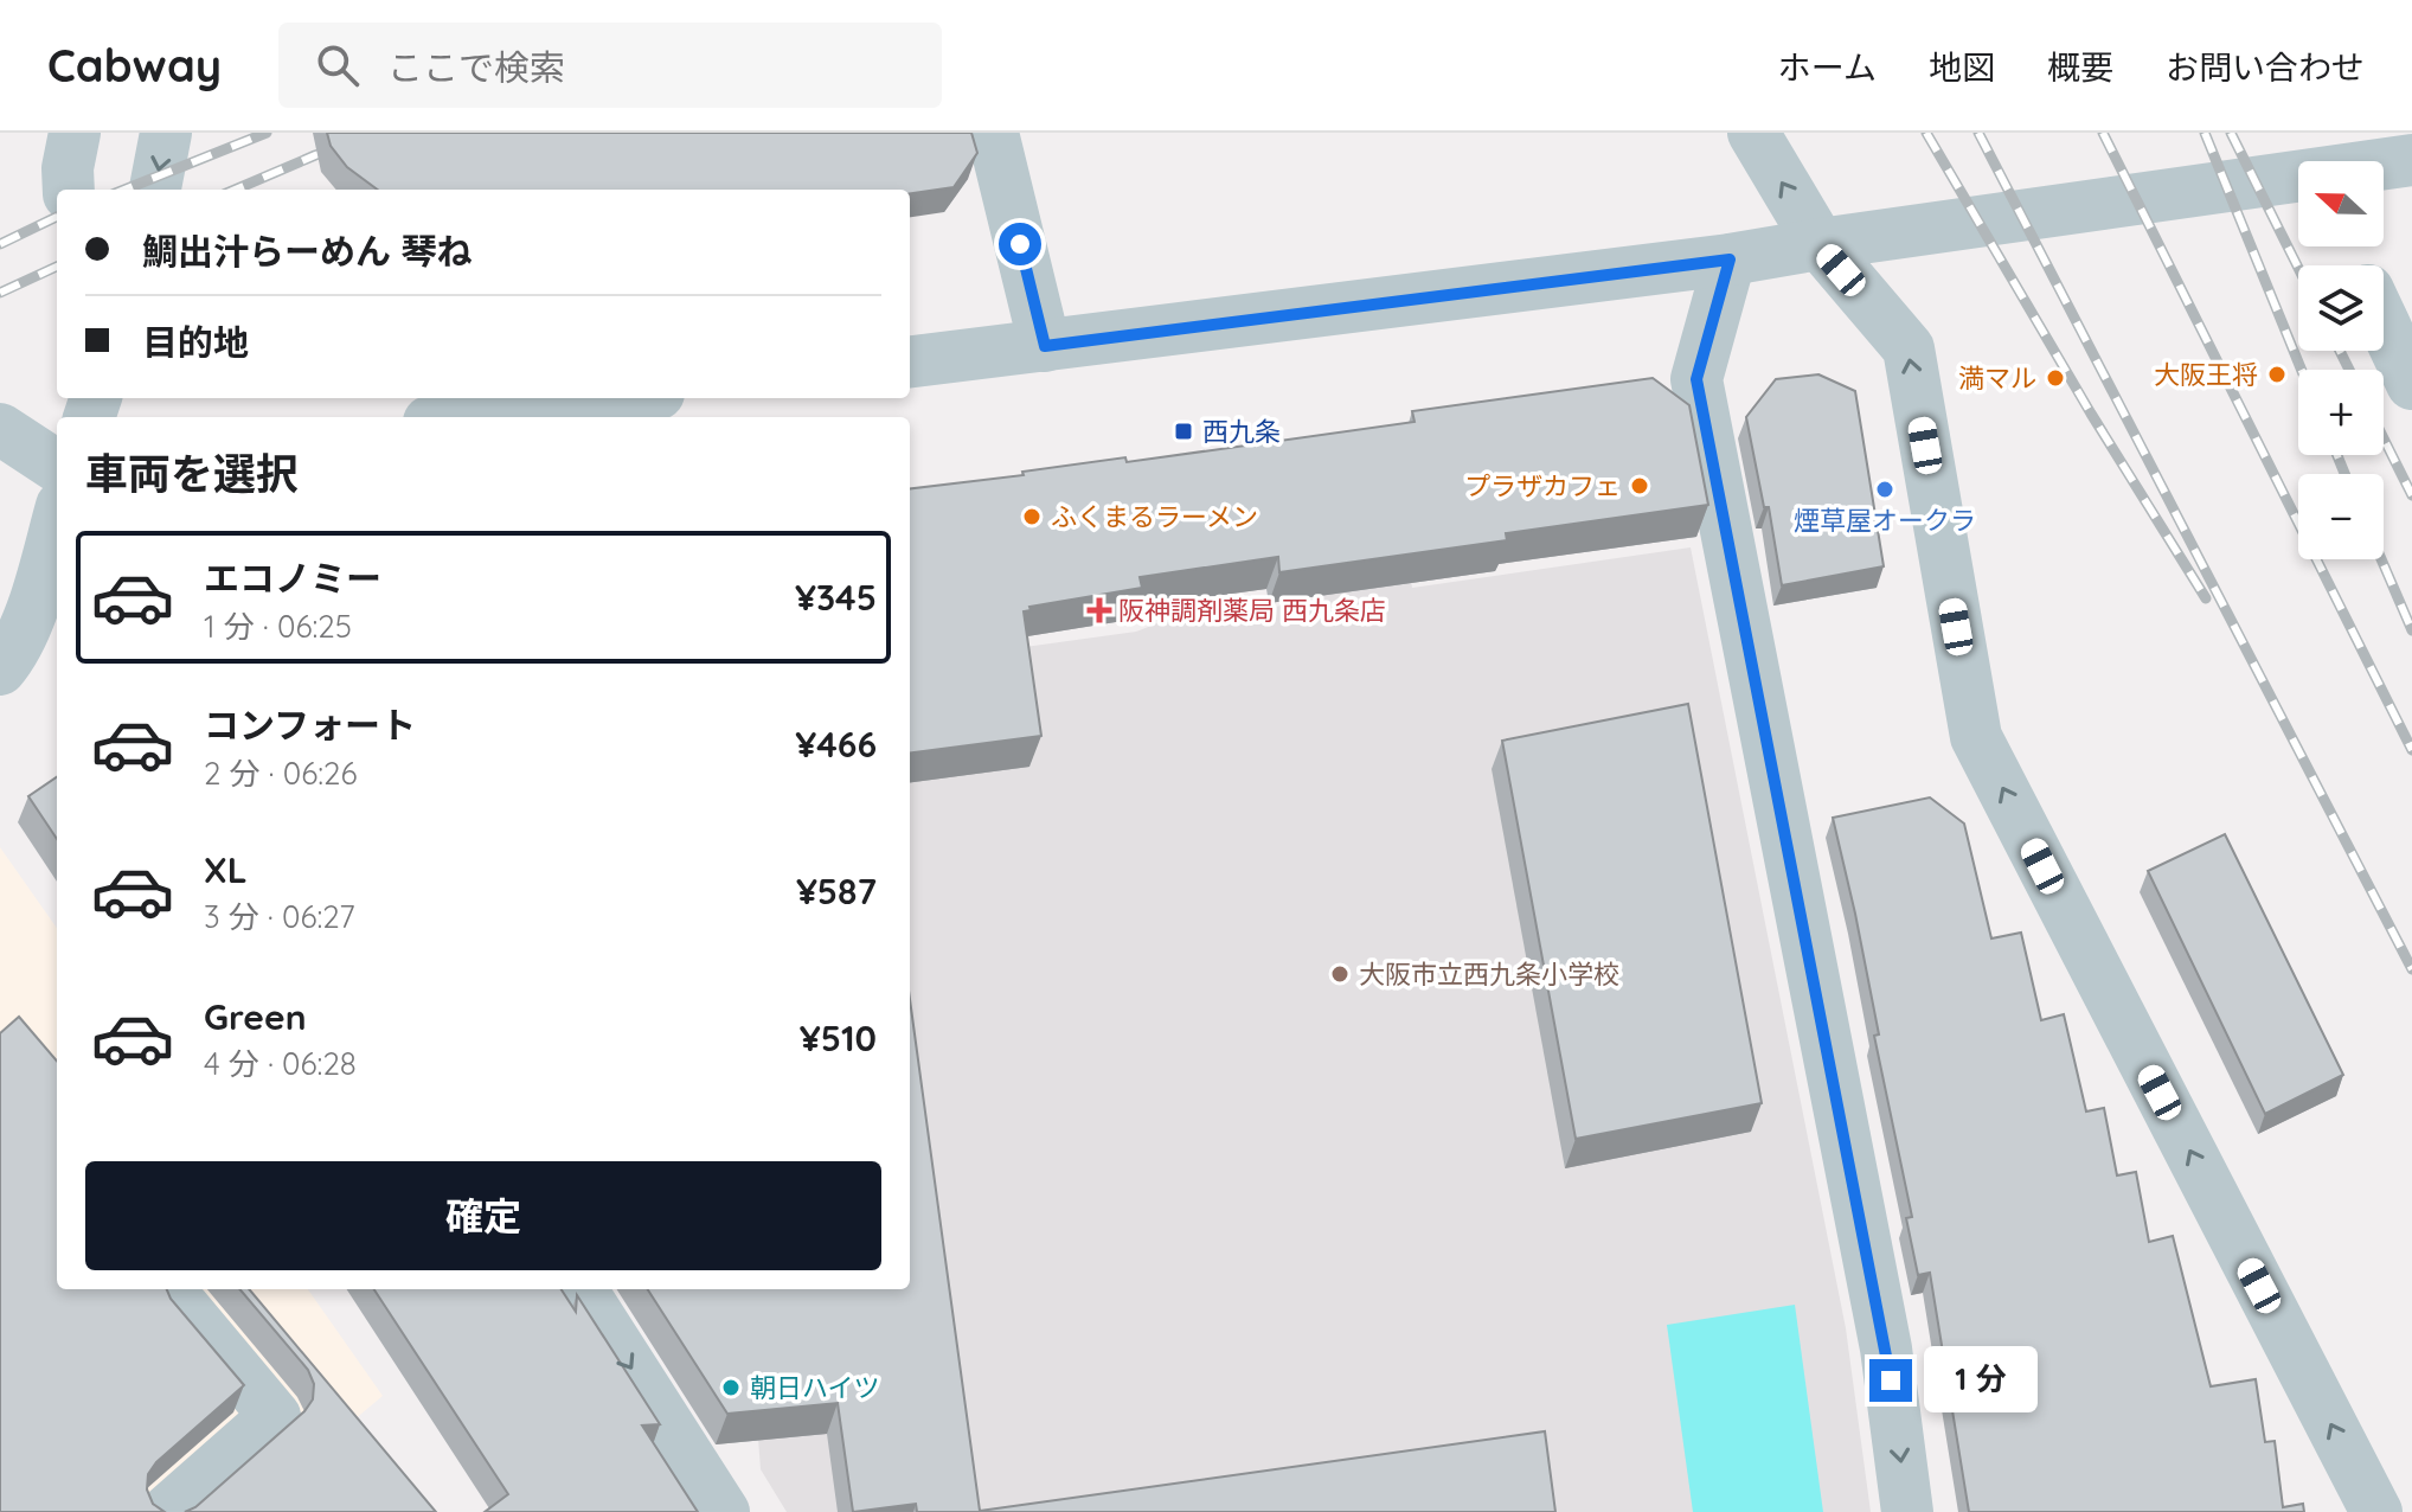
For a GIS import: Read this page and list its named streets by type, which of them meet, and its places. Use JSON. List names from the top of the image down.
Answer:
{
  "places": {
    "other": [
      "大阪王将",
      "満マル",
      "プラザカフェ",
      "煙草屋オークラ",
      "ふくまるラーメン",
      "大阪市立西九条小学校",
      "朝日ハイツ"
    ],
    "transit": ["西九条"],
    "health": ["阪神調剤薬局 西九条店"]
  },
  "north": "left",
  "page": {
    "header": "Cabway",
    "search": "ここで検索",
    "nav": [
      "ホーム",
      "地図",
      "概要",
      "お問い合わせ"
    ],
    "map_buttons": ["+", "−"],
    "banner": ["鯛出汁らーめん 琴ね", "目的地"],
    "heading": "車両を選択",
    "list": [
      {
        "name": "エコノミー",
        "note": "1 分 · 06:25",
        "value": "¥345"
      },
      {
        "name": "コンフォート",
        "note": "2 分 · 06:26",
        "value": "¥466"
      },
      {
        "name": "XL",
        "note": "3 分 · 06:27",
        "value": "¥587"
      },
      {
        "name": "Green",
        "note": "4 分 · 06:28",
        "value": "¥510"
      }
    ],
    "buttons": "確定",
    "bubble": "1 分"
  }
}
